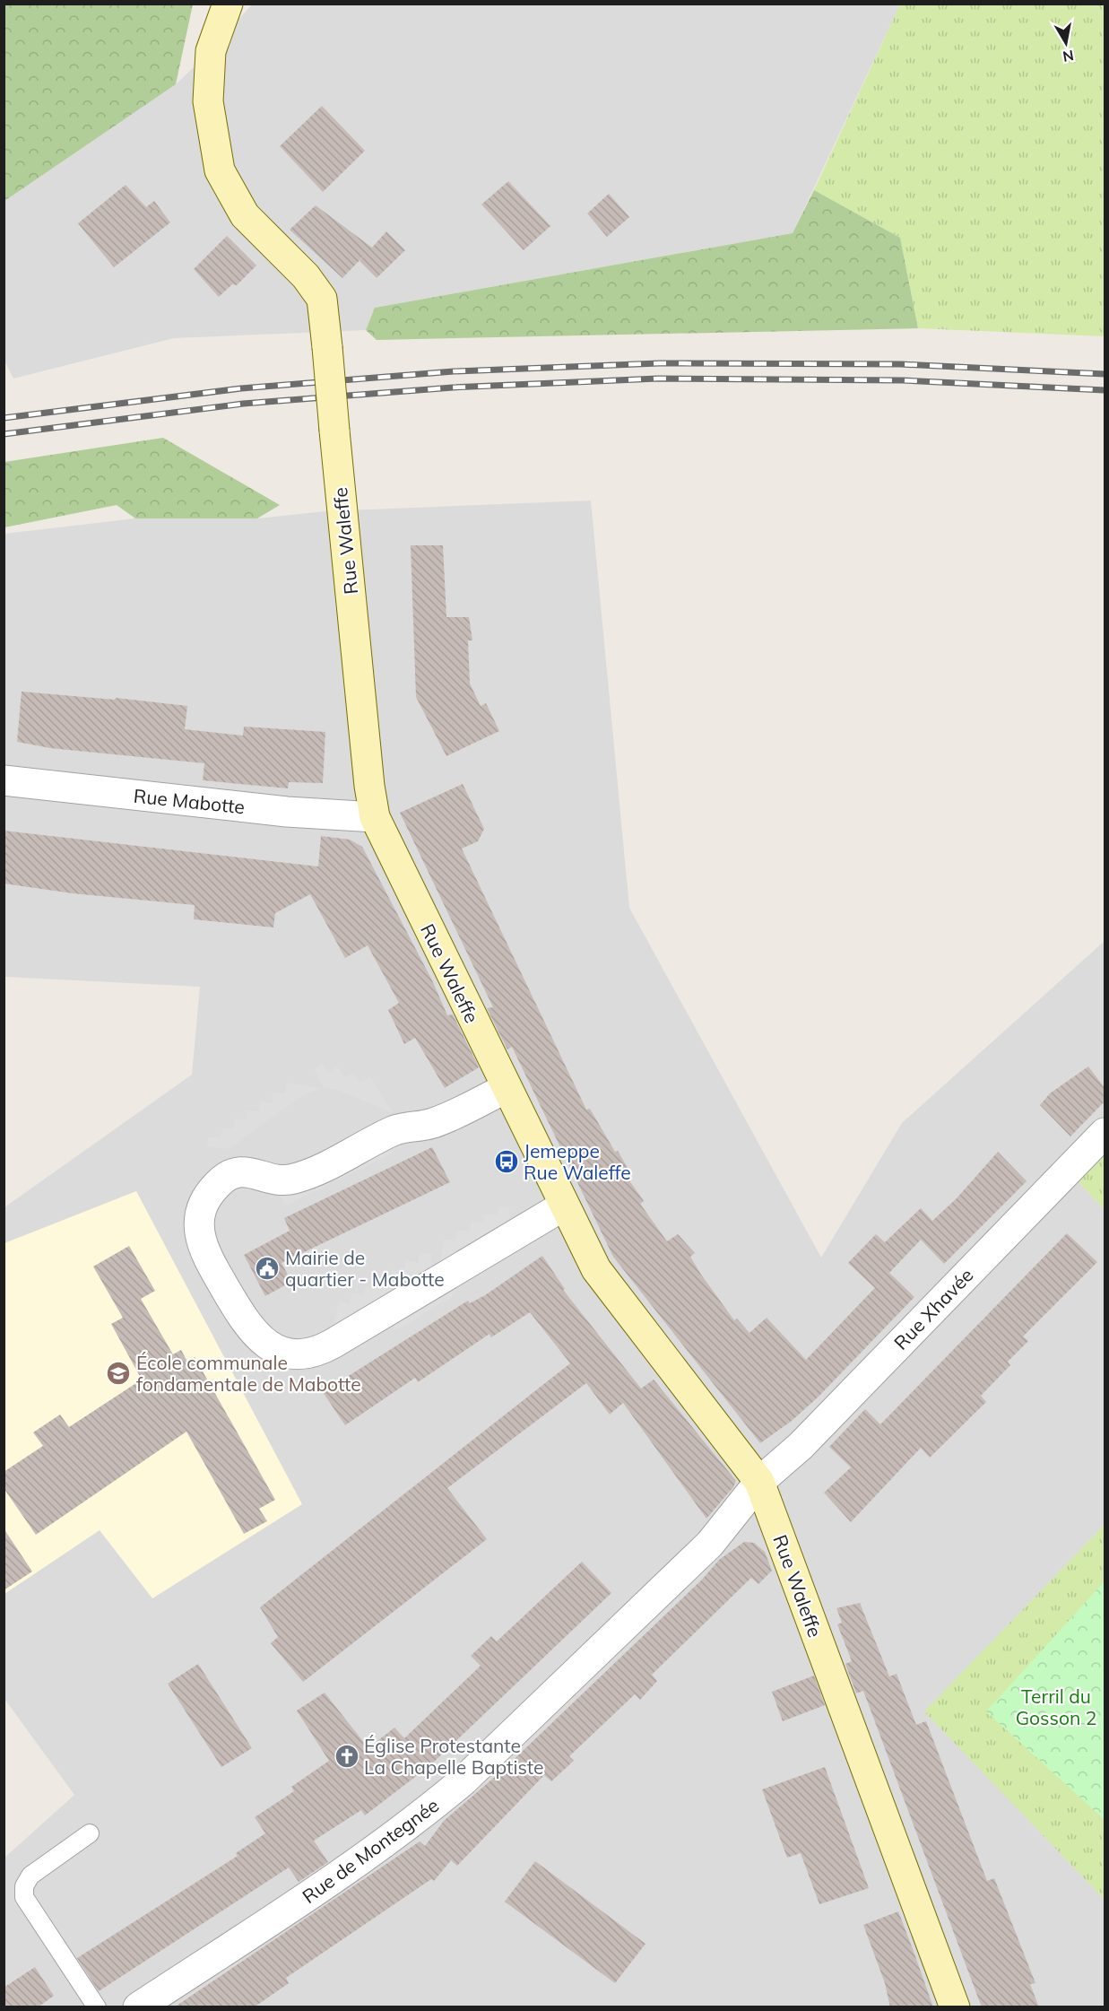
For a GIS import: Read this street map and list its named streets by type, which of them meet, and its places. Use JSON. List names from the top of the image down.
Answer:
{
  "streets": {
    "street": [
      "Rue Waleffe",
      "Rue Mabotte",
      "Rue Xhavée",
      "Rue de Montegnée"
    ]
  },
  "crossings": [
    ["Rue Waleffe", "Rue Mabotte"],
    ["Rue Waleffe", "Rue Xhavée"],
    ["Rue Waleffe", "Rue de Montegnée"],
    ["Rue Xhavée", "Rue de Montegnée"]
  ],
  "parks": ["Terril du Gosson 2"],
  "places": {
    "bus stop": ["Jemeppe Rue Waleffe"],
    "public building": ["Mairie de quartier - Mabotte"],
    "school or university": ["École communale fondamentale de Mabotte"],
    "church": ["Église Protestante La Chapelle Baptiste"]
  },
  "north": "bottom"
}
